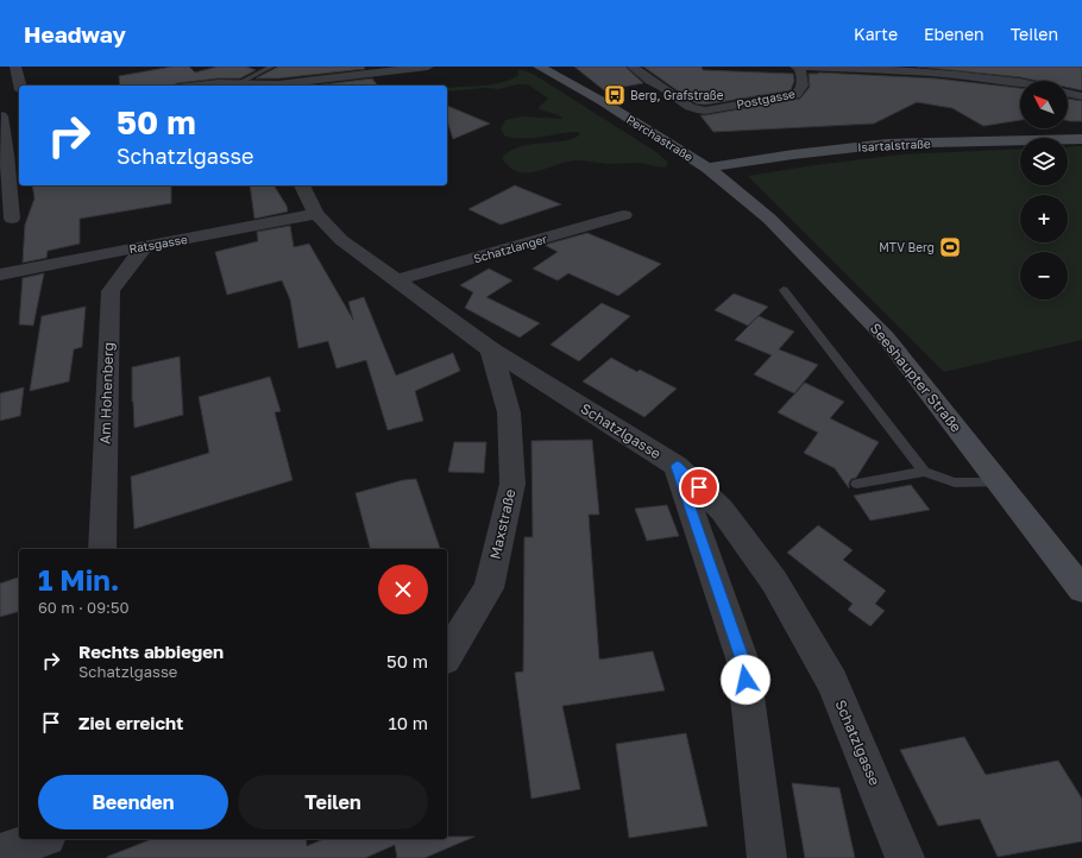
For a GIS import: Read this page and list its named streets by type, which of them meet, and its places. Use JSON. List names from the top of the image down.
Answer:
{
  "streets": {
    "main road": ["Perchastraße", "Isartalstraße", "Seeshaupter Straße"],
    "street": [
      "Postgasse",
      "Ratsgasse",
      "Schatzlanger",
      "Am Hohenberg",
      "Schatzlgasse",
      "Maxstraße"
    ]
  },
  "crossings": [
    ["Perchastraße", "Isartalstraße"],
    ["Perchastraße", "Seeshaupter Straße"],
    ["Isartalstraße", "Seeshaupter Straße"],
    ["Ratsgasse", "Am Hohenberg"],
    ["Ratsgasse", "Schatzlgasse"],
    ["Schatzlanger", "Schatzlgasse"],
    ["Schatzlgasse", "Maxstraße"]
  ],
  "places": {
    "bus stop": ["Berg, Grafstraße"],
    "sports": ["MTV Berg"]
  },
  "north": "top left",
  "page": {
    "header": "Headway",
    "nav": ["Karte", "Ebenen", "Teilen"],
    "map_buttons": ["+", "−"],
    "turn": ["50 m", "Schatzlgasse"],
    "heading": ["1 Min.", "60 m · 09:50"],
    "list": [
      {
        "name": "Rechts abbiegen",
        "note": "Schatzlgasse",
        "value": "50 m"
      },
      {
        "name": "Ziel erreicht",
        "value": "10 m"
      }
    ],
    "buttons": ["Beenden", "Teilen"]
  }
}
